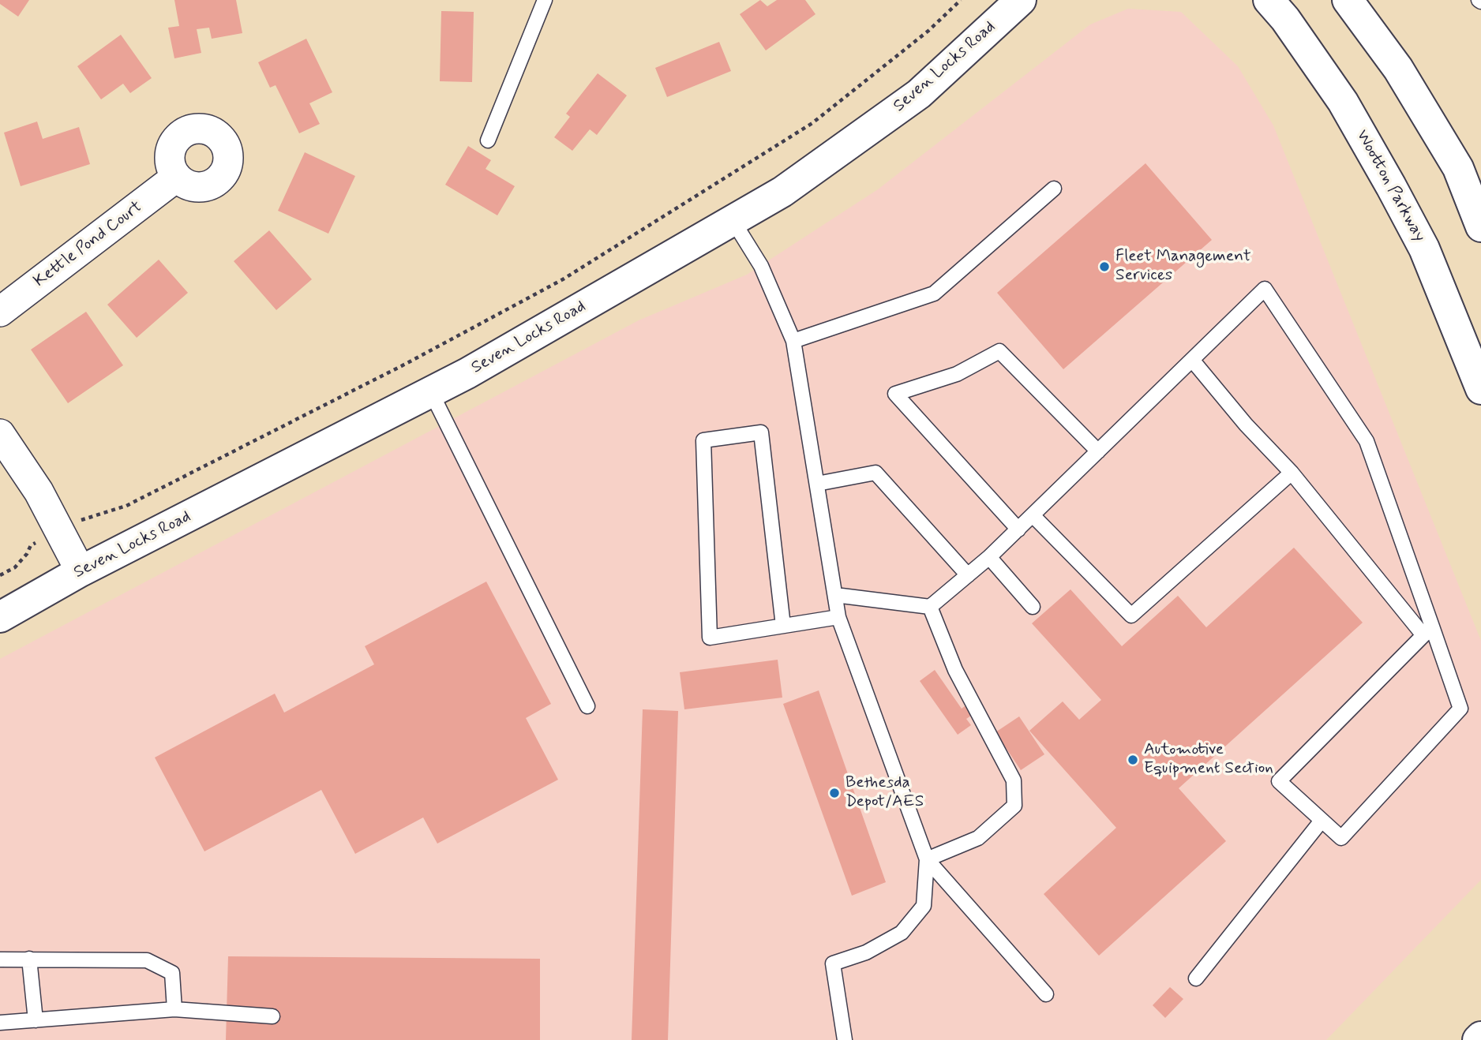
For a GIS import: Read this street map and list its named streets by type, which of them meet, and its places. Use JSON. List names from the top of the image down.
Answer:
{
  "streets": {
    "main road": ["Seven Locks Road", "Wootton Parkway"],
    "street": ["Kettle Pond Court"]
  },
  "places": ["Fleet Management Services", "Automotive Equipment Section", "Bethesda Depot/AES"]
}
